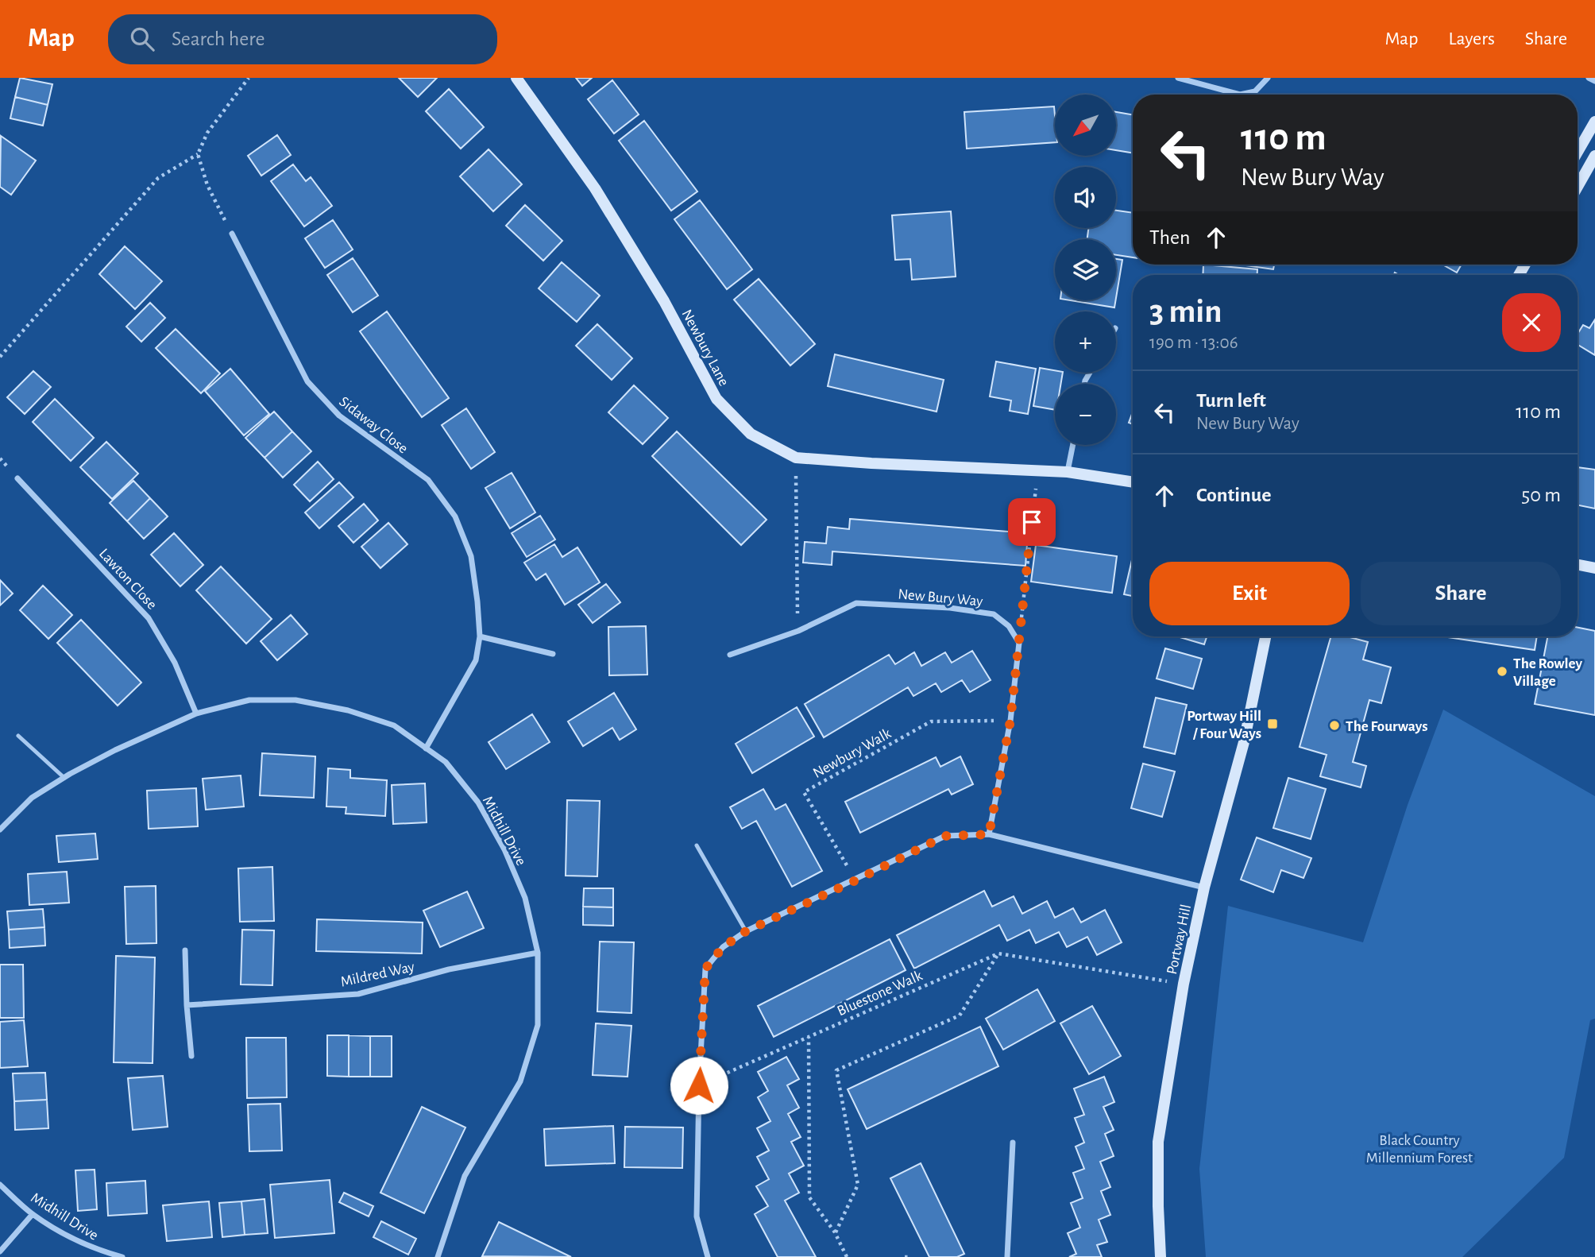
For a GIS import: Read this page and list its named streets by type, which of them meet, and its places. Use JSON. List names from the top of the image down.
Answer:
{
  "streets": {
    "street": [
      "Newbury Lane",
      "Sidaway Close",
      "Lawton Close",
      "New Bury Way",
      "Midhill Drive",
      "Portway Hill",
      "Mildred Way"
    ],
    "path": ["Newbury Walk", "Bluestone Walk"]
  },
  "crossings": [
    ["Sidaway Close", "Midhill Drive"],
    ["Lawton Close", "Midhill Drive"],
    ["Midhill Drive", "Mildred Way"]
  ],
  "parks": ["Black Country Millennium Forest"],
  "places": {
    "other": ["The Rowley Village", "The Fourways"],
    "transit": ["Portway Hill / Four Ways"]
  },
  "north": "bottom left",
  "page": {
    "header": "Map",
    "search": "Search here",
    "nav": ["Map", "Layers", "Share"],
    "map_buttons": ["+", "−"],
    "turn": ["110 m", "New Bury Way"],
    "then": "Then",
    "heading": ["3 min", "190 m · 13:06"],
    "list": [
      {
        "name": "Turn left",
        "note": "New Bury Way",
        "value": "110 m"
      },
      {
        "name": "Continue",
        "value": "50 m"
      }
    ],
    "buttons": ["Exit", "Share"]
  }
}
